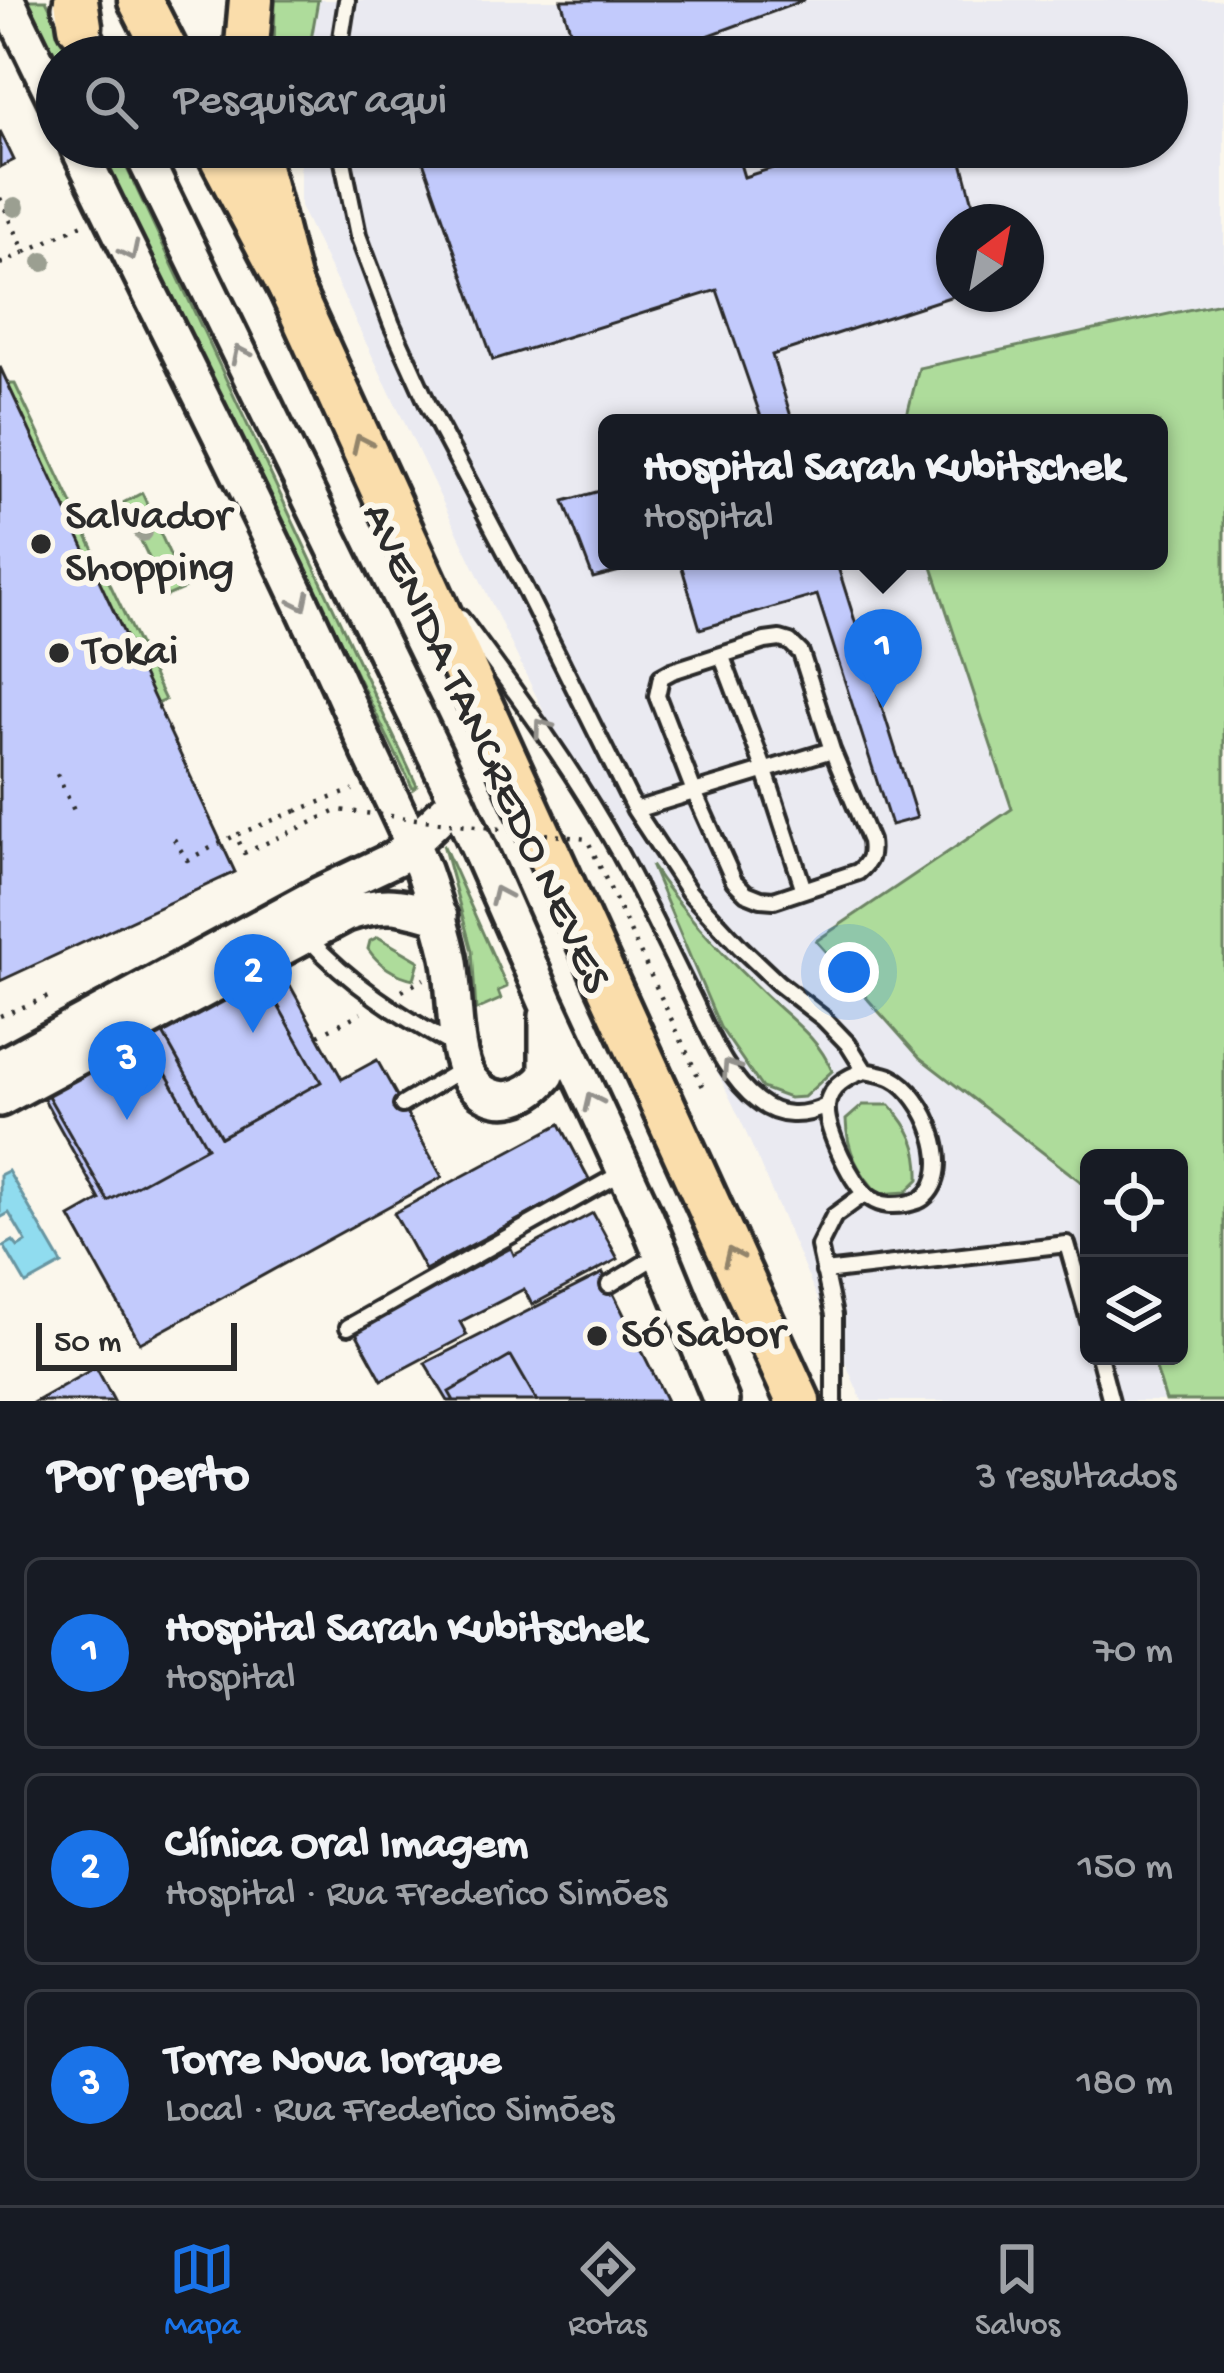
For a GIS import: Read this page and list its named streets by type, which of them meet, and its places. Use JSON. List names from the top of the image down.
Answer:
{
  "streets": {
    "main road": ["AVENIDA TANCREDO NEVES"]
  },
  "places": ["Salvador Shopping", "Tokai", "Só Sabor"],
  "scale_bar": "50 m",
  "north": "top right",
  "page": {
    "search": "Pesquisar aqui",
    "popup": ["Hospital Sarah Kubitschek", "Hospital"],
    "pins": ["1", "2", "3"],
    "scale": "50 m",
    "heading": ["Por perto", "3 resultados"],
    "list": [
      {
        "mark": "1",
        "name": "Hospital Sarah Kubitschek",
        "note": "Hospital",
        "value": "70 m"
      },
      {
        "mark": "2",
        "name": "Clínica Oral Imagem",
        "note": "Hospital · Rua Frederico Simões",
        "value": "150 m"
      },
      {
        "mark": "3",
        "name": "Torre Nova Iorque",
        "note": "Local · Rua Frederico Simões",
        "value": "180 m"
      }
    ],
    "nav": ["Mapa", "Rotas", "Salvos"]
  }
}
